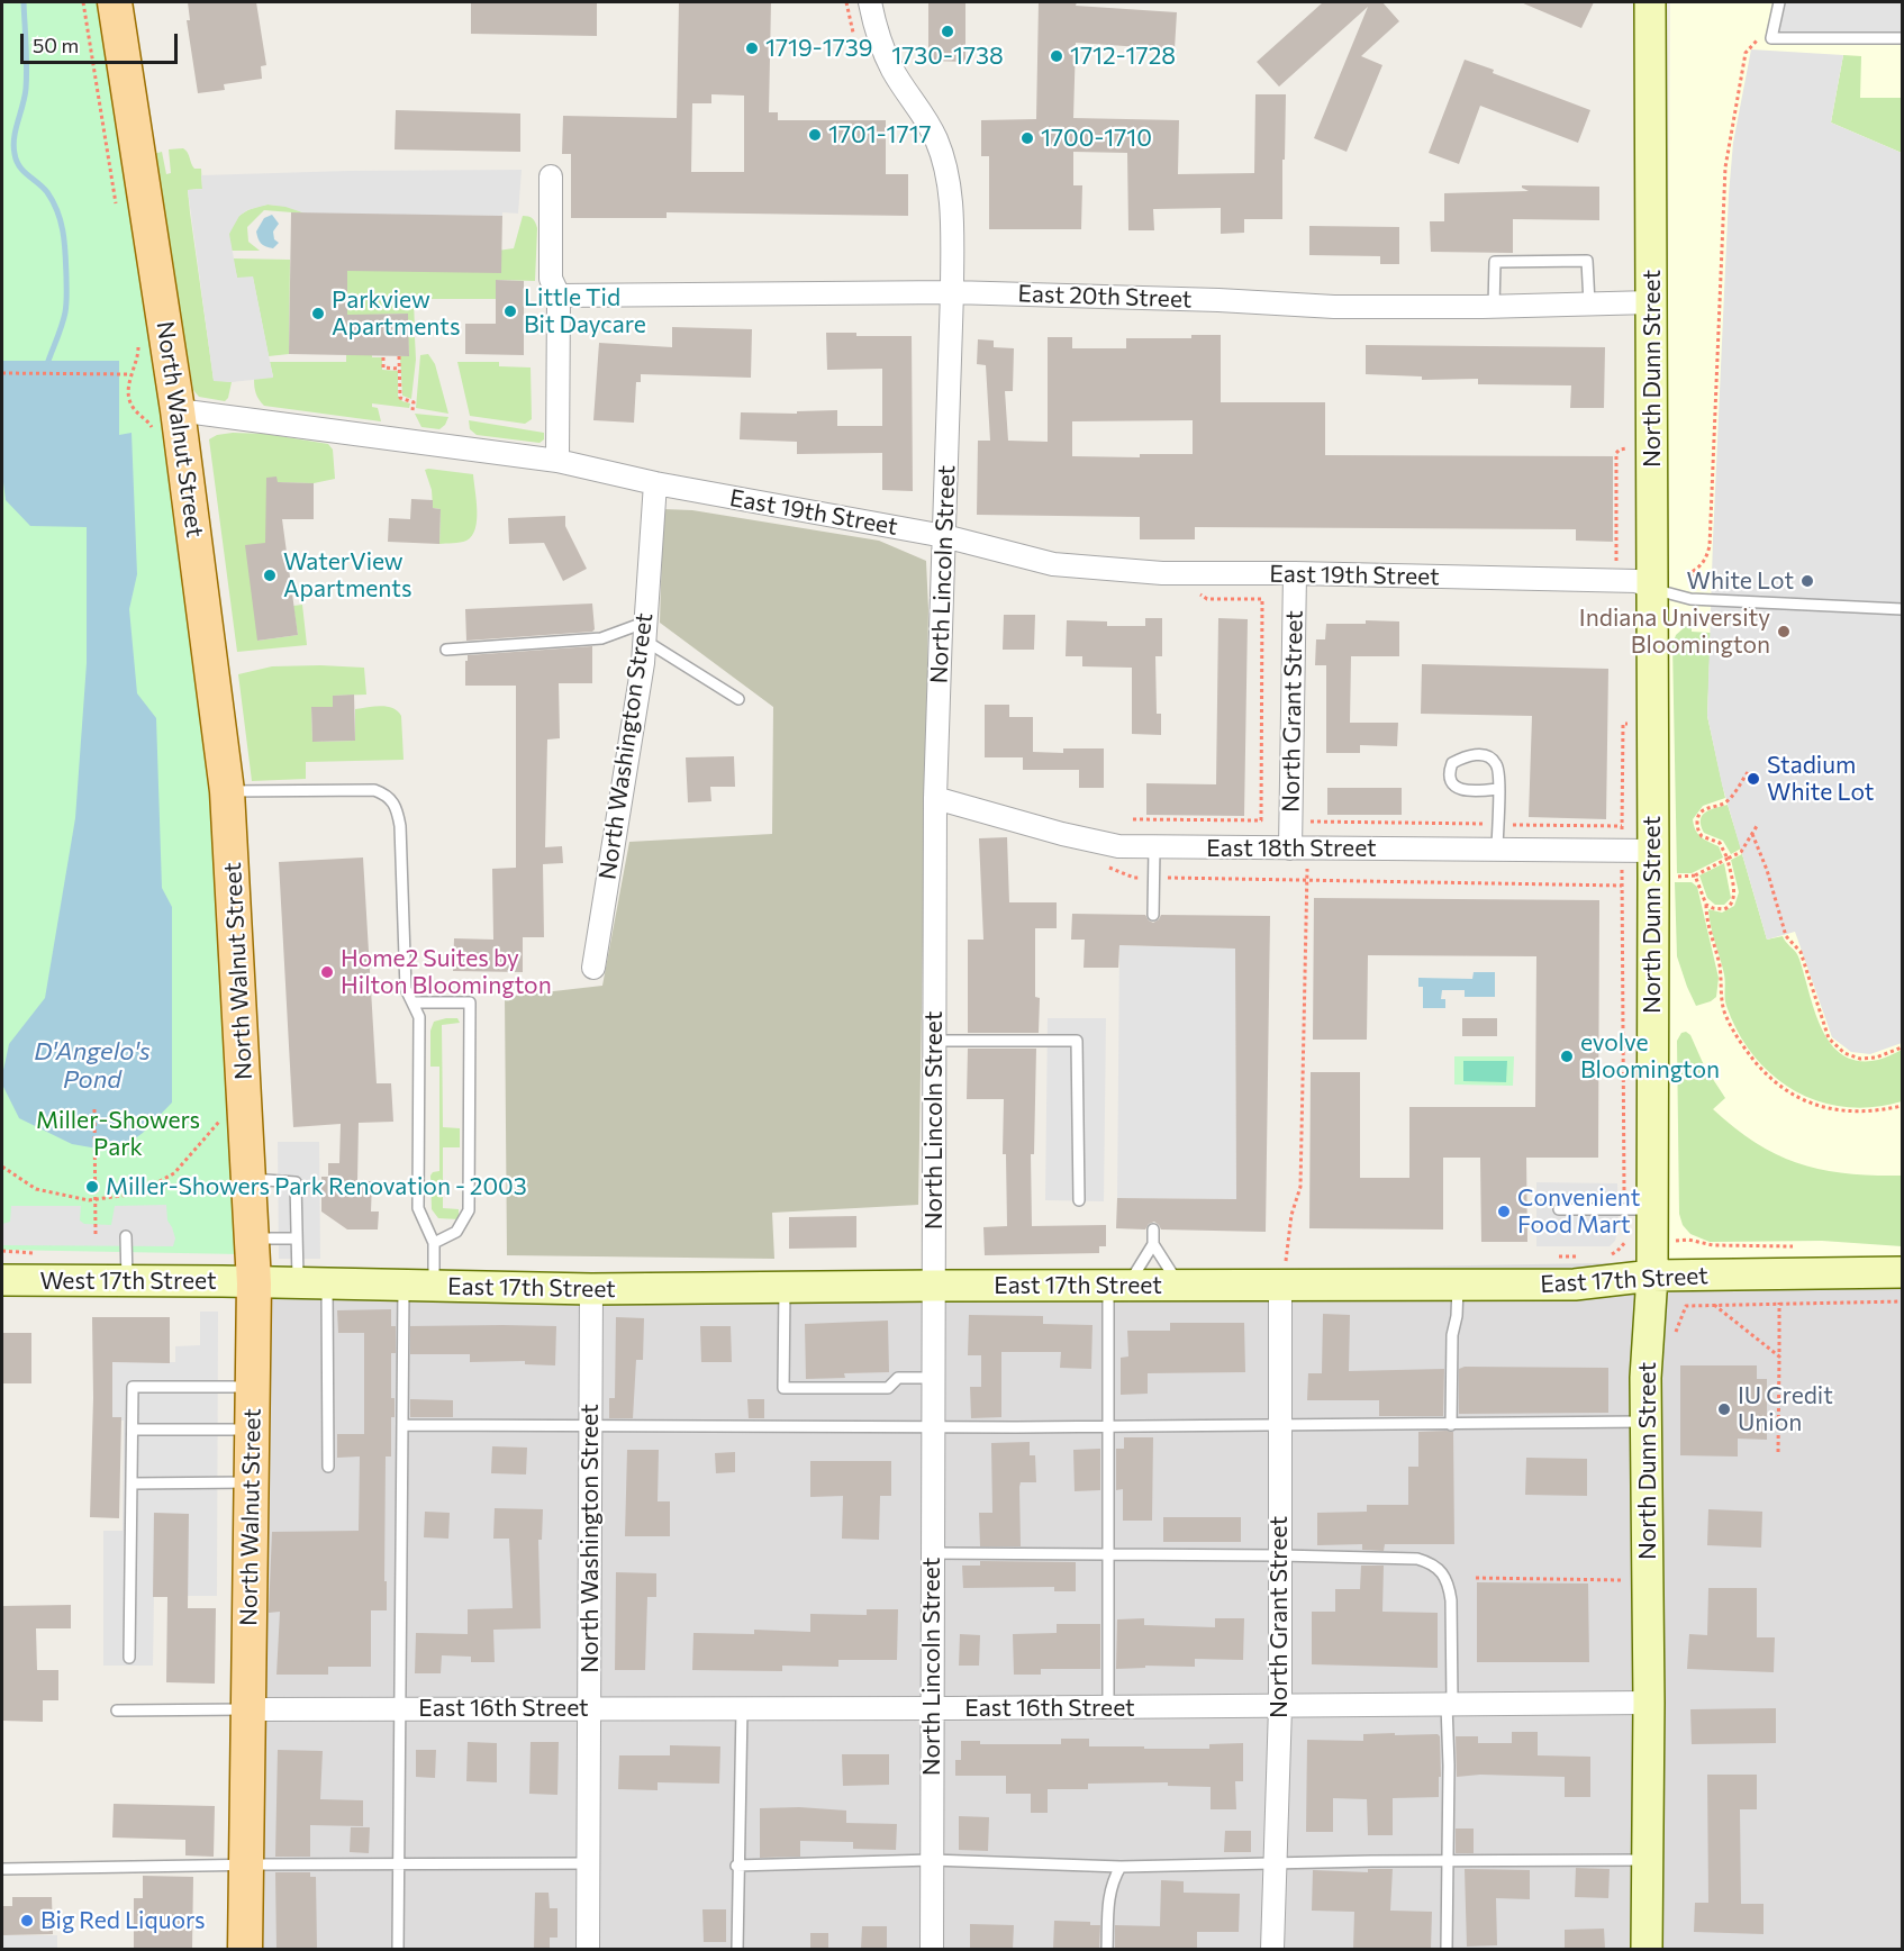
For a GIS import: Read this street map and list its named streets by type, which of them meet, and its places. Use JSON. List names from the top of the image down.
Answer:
{
  "streets": {
    "main road": ["North Walnut Street"],
    "street": [
      "East 20th Street",
      "North Dunn Street",
      "East 19th Street",
      "North Lincoln Street",
      "North Grant Street",
      "North Washington Street",
      "East 18th Street",
      "East 17th Street",
      "West 17th Street",
      "East 16th Street"
    ]
  },
  "crossings": [
    ["East 20th Street", "North Dunn Street"],
    ["East 20th Street", "North Lincoln Street"],
    ["North Dunn Street", "East 19th Street"],
    ["North Dunn Street", "East 18th Street"],
    ["North Dunn Street", "East 17th Street"],
    ["North Dunn Street", "East 16th Street"],
    ["North Walnut Street", "East 19th Street"],
    ["North Walnut Street", "East 17th Street"],
    ["North Walnut Street", "West 17th Street"],
    ["North Walnut Street", "East 16th Street"],
    ["East 19th Street", "North Lincoln Street"],
    ["East 19th Street", "North Grant Street"],
    ["East 19th Street", "North Washington Street"],
    ["North Lincoln Street", "East 18th Street"],
    ["North Lincoln Street", "East 17th Street"],
    ["North Lincoln Street", "East 16th Street"],
    ["North Grant Street", "East 18th Street"],
    ["North Grant Street", "East 17th Street"],
    ["North Grant Street", "East 16th Street"],
    ["North Washington Street", "East 17th Street"],
    ["North Washington Street", "East 16th Street"],
    ["East 17th Street", "West 17th Street"]
  ],
  "water": ["D'Angelo's Pond"],
  "parks": ["Miller-Showers Park"],
  "places": [
    "1730-1738",
    "1719-1739",
    "1712-1728",
    "1701-1717",
    "1700-1710",
    "Little Tid Bit Daycare",
    "Parkview Apartments",
    "WaterView Apartments",
    "White Lot",
    "Indiana University Bloomington",
    "Stadium White Lot",
    "Home2 Suites by Hilton Bloomington",
    "evolve Bloomington",
    "Miller-Showers Park Renovation - 2003",
    "Convenient Food Mart",
    "IU Credit Union",
    "Big Red Liquors"
  ],
  "scale_bar": "50 m"
}
